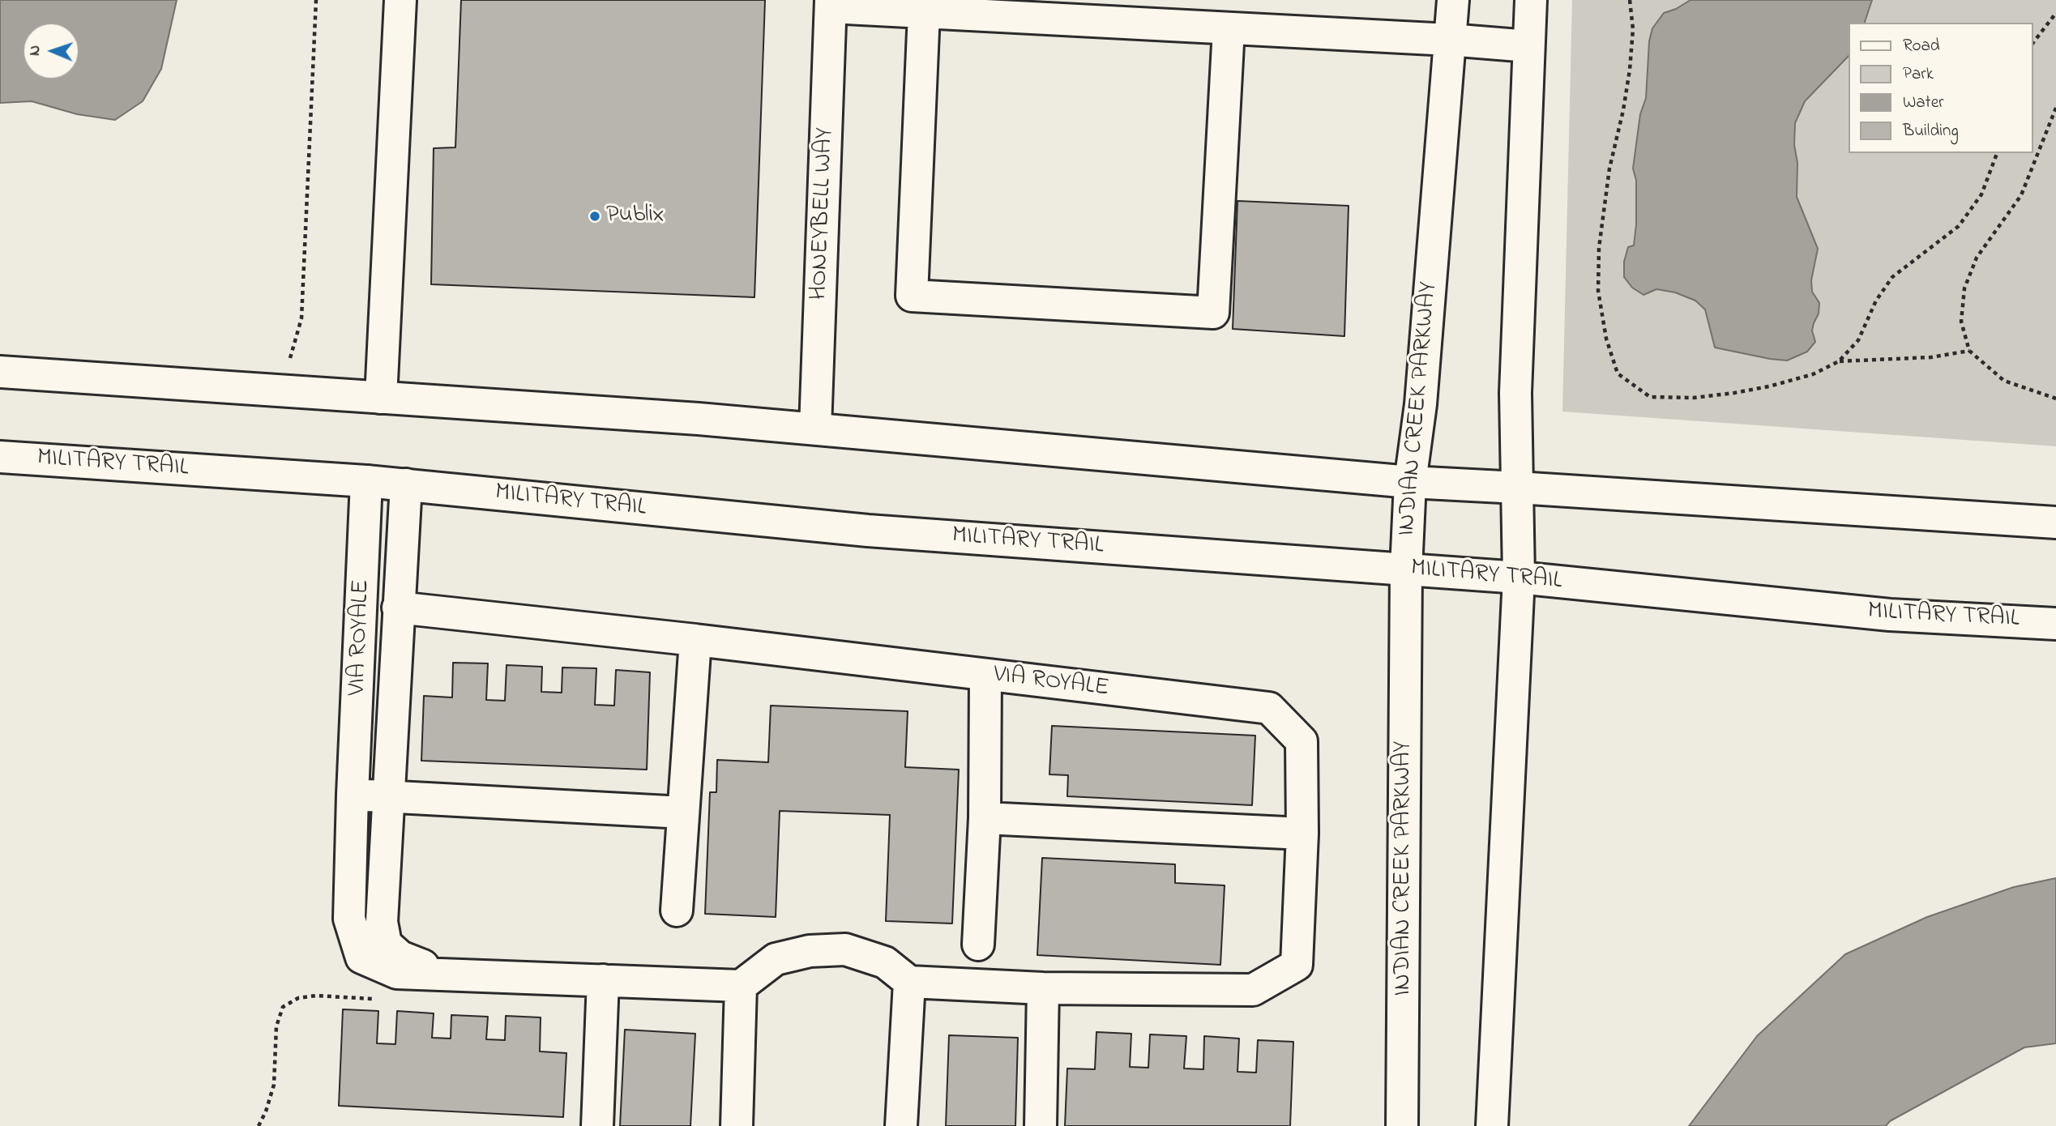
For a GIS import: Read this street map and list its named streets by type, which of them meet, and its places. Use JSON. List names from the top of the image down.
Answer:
{
  "streets": {
    "main road": [
      "HONEYBELL WAY",
      "INDIAN CREEK PARKWAY",
      "MILITARY TRAIL",
      "VIA ROYALE"
    ]
  },
  "crossings": [
    ["INDIAN CREEK PARKWAY", "MILITARY TRAIL"],
    ["MILITARY TRAIL", "VIA ROYALE"]
  ],
  "places": ["Publix"],
  "legend": [
    "Road",
    "Park",
    "Water",
    "Building"
  ],
  "north": "left"
}
